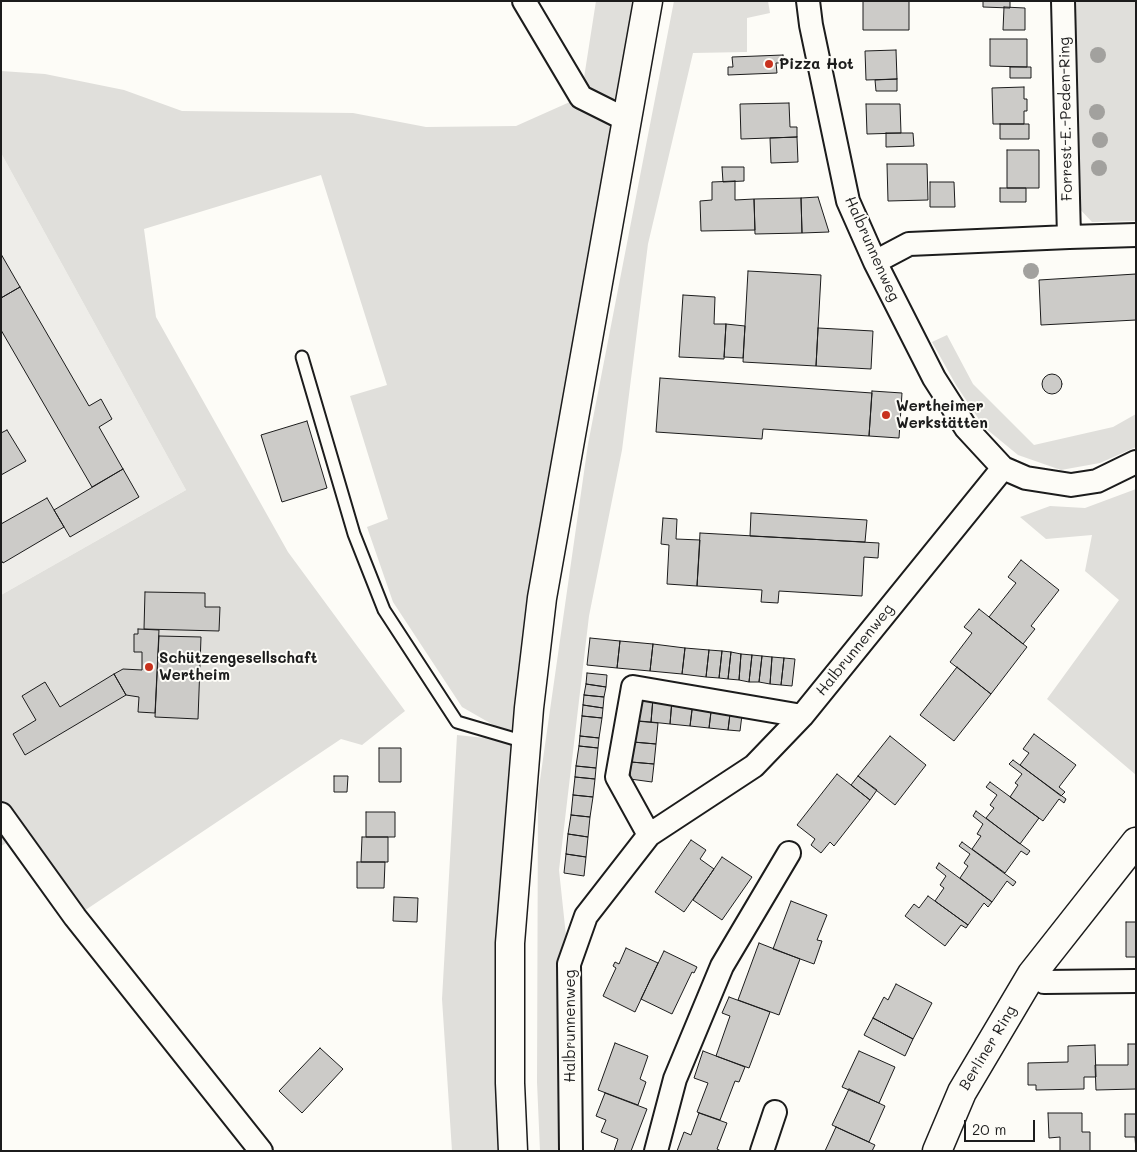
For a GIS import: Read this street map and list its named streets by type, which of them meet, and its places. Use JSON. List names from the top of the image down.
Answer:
{
  "streets": {
    "main road": ["Berliner Ring"],
    "street": ["Forrest-E.-Peden-Ring", "Halbrunnenweg"]
  },
  "places": ["Pizza Hot", "Wertheimer Werkstätten", "Schützengesellschaft Wertheim"],
  "scale_bar": "20 m"
}
